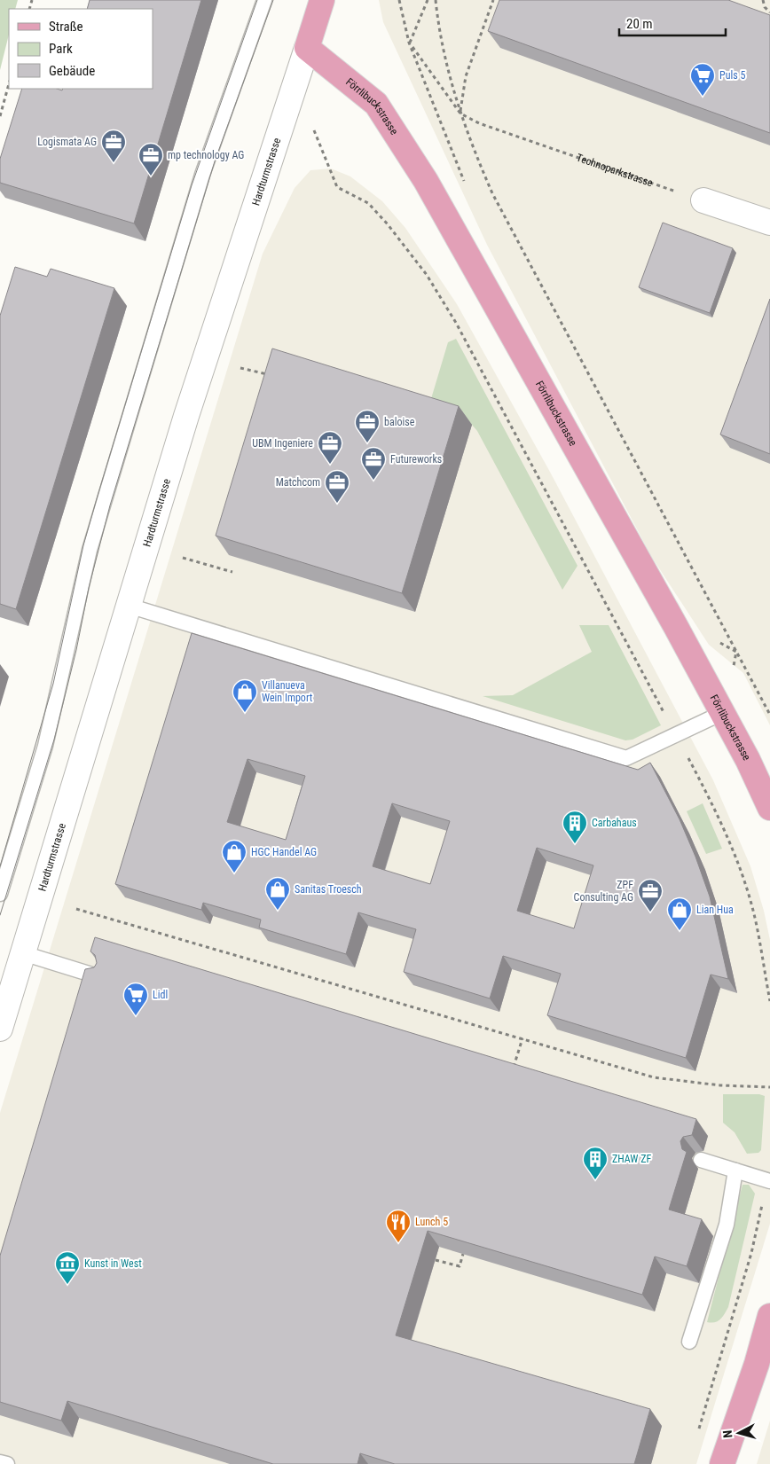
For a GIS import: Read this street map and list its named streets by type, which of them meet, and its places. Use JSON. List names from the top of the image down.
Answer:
{
  "streets": {
    "main road": ["Förrlibuckstrasse", "Hardturmstrasse"],
    "path": ["Technoparkstrasse"]
  },
  "crossings": [
    ["Förrlibuckstrasse", "Hardturmstrasse"]
  ],
  "places": {
    "supermarket": ["Puls 5", "Lidl"],
    "office": [
      "Logismata AG",
      "mp technology AG",
      "baloise",
      "UBM Ingeniere",
      "Futureworks",
      "Matchcom",
      "ZPF Consulting AG"
    ],
    "shop": [
      "Villanueva Wein Import",
      "HGC Handel AG",
      "Sanitas Troesch",
      "Lian Hua"
    ],
    "building": ["Carbahaus", "ZHAW ZF"],
    "restaurant": ["Lunch 5"],
    "museum": ["Kunst in West"]
  },
  "legend": ["Straße", "Park", "Gebäude"],
  "scale_bar": "20 m",
  "north": "left"
}
